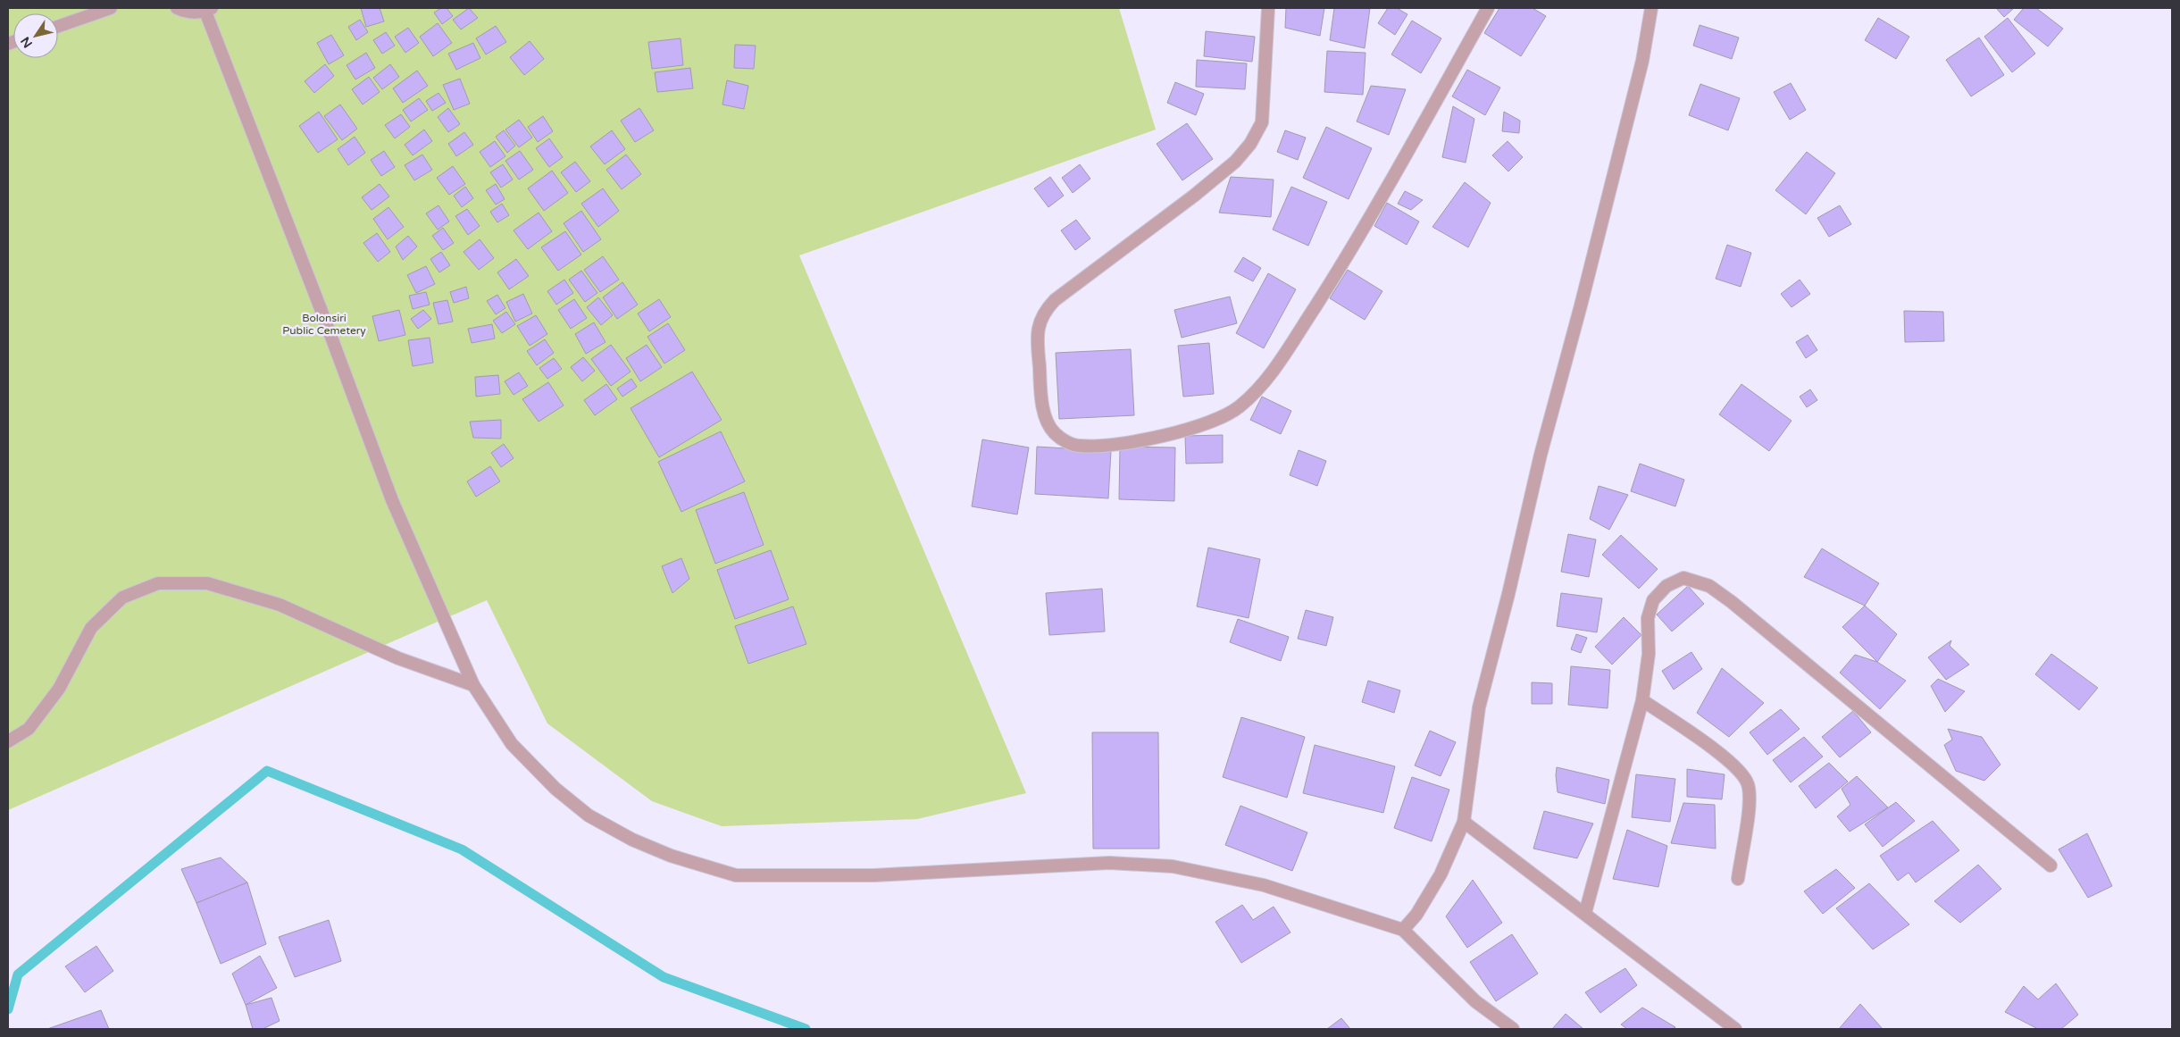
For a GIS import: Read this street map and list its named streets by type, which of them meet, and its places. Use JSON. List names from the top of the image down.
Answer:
{
  "parks": ["Bolonsiri Public Cemetery"],
  "north": "bottom left"
}
